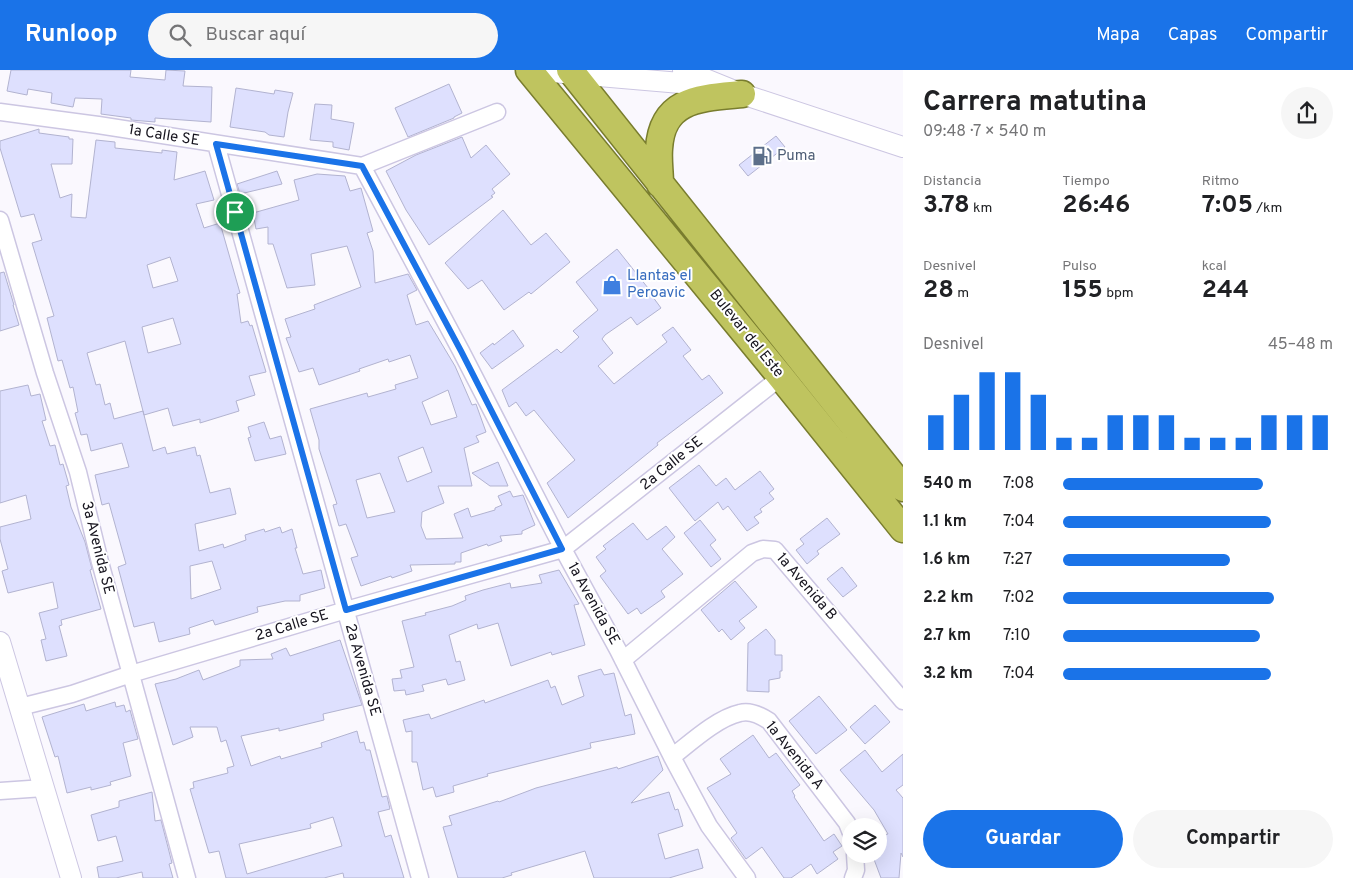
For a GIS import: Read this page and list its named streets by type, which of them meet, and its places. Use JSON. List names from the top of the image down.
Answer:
{
  "streets": {
    "highway": ["Bulevar del Este"],
    "street": [
      "1a Calle SE",
      "2a Calle SE",
      "3a Avenida SE",
      "1a Avenida B",
      "1a Avenida SE",
      "2a Avenida SE",
      "1a Avenida A"
    ]
  },
  "crossings": [
    ["1a Calle SE", "1a Avenida SE"],
    ["1a Calle SE", "2a Avenida SE"],
    ["Bulevar del Este", "2a Calle SE"],
    ["2a Calle SE", "3a Avenida SE"],
    ["2a Calle SE", "1a Avenida SE"],
    ["2a Calle SE", "2a Avenida SE"],
    ["1a Avenida B", "1a Avenida SE"],
    ["1a Avenida SE", "1a Avenida A"]
  ],
  "places": {
    "fuel station": ["Puma"],
    "shop": ["Llantas el Peroavic"]
  },
  "page": {
    "header": "Runloop",
    "search": "Buscar aquí",
    "nav": ["Mapa", "Capas", "Compartir"],
    "heading": ["Carrera matutina", "09:48 · 7 × 540 m"],
    "stats": [
      ["Distancia", "3.78 km"],
      ["Tiempo", "26:46"],
      ["Ritmo", "7:05 /km"],
      ["Desnivel", "28 m"],
      ["Pulso", "155 bpm"],
      ["kcal", "244"]
    ],
    "chart": ["Desnivel", "45–48 m"],
    "list": [
      {
        "name": "540 m",
        "note": "7:08"
      },
      {
        "name": "1.1 km",
        "note": "7:04"
      },
      {
        "name": "1.6 km",
        "note": "7:27"
      },
      {
        "name": "2.2 km",
        "note": "7:02"
      },
      {
        "name": "2.7 km",
        "note": "7:10"
      },
      {
        "name": "3.2 km",
        "note": "7:04"
      }
    ],
    "buttons": ["Guardar", "Compartir"]
  }
}
